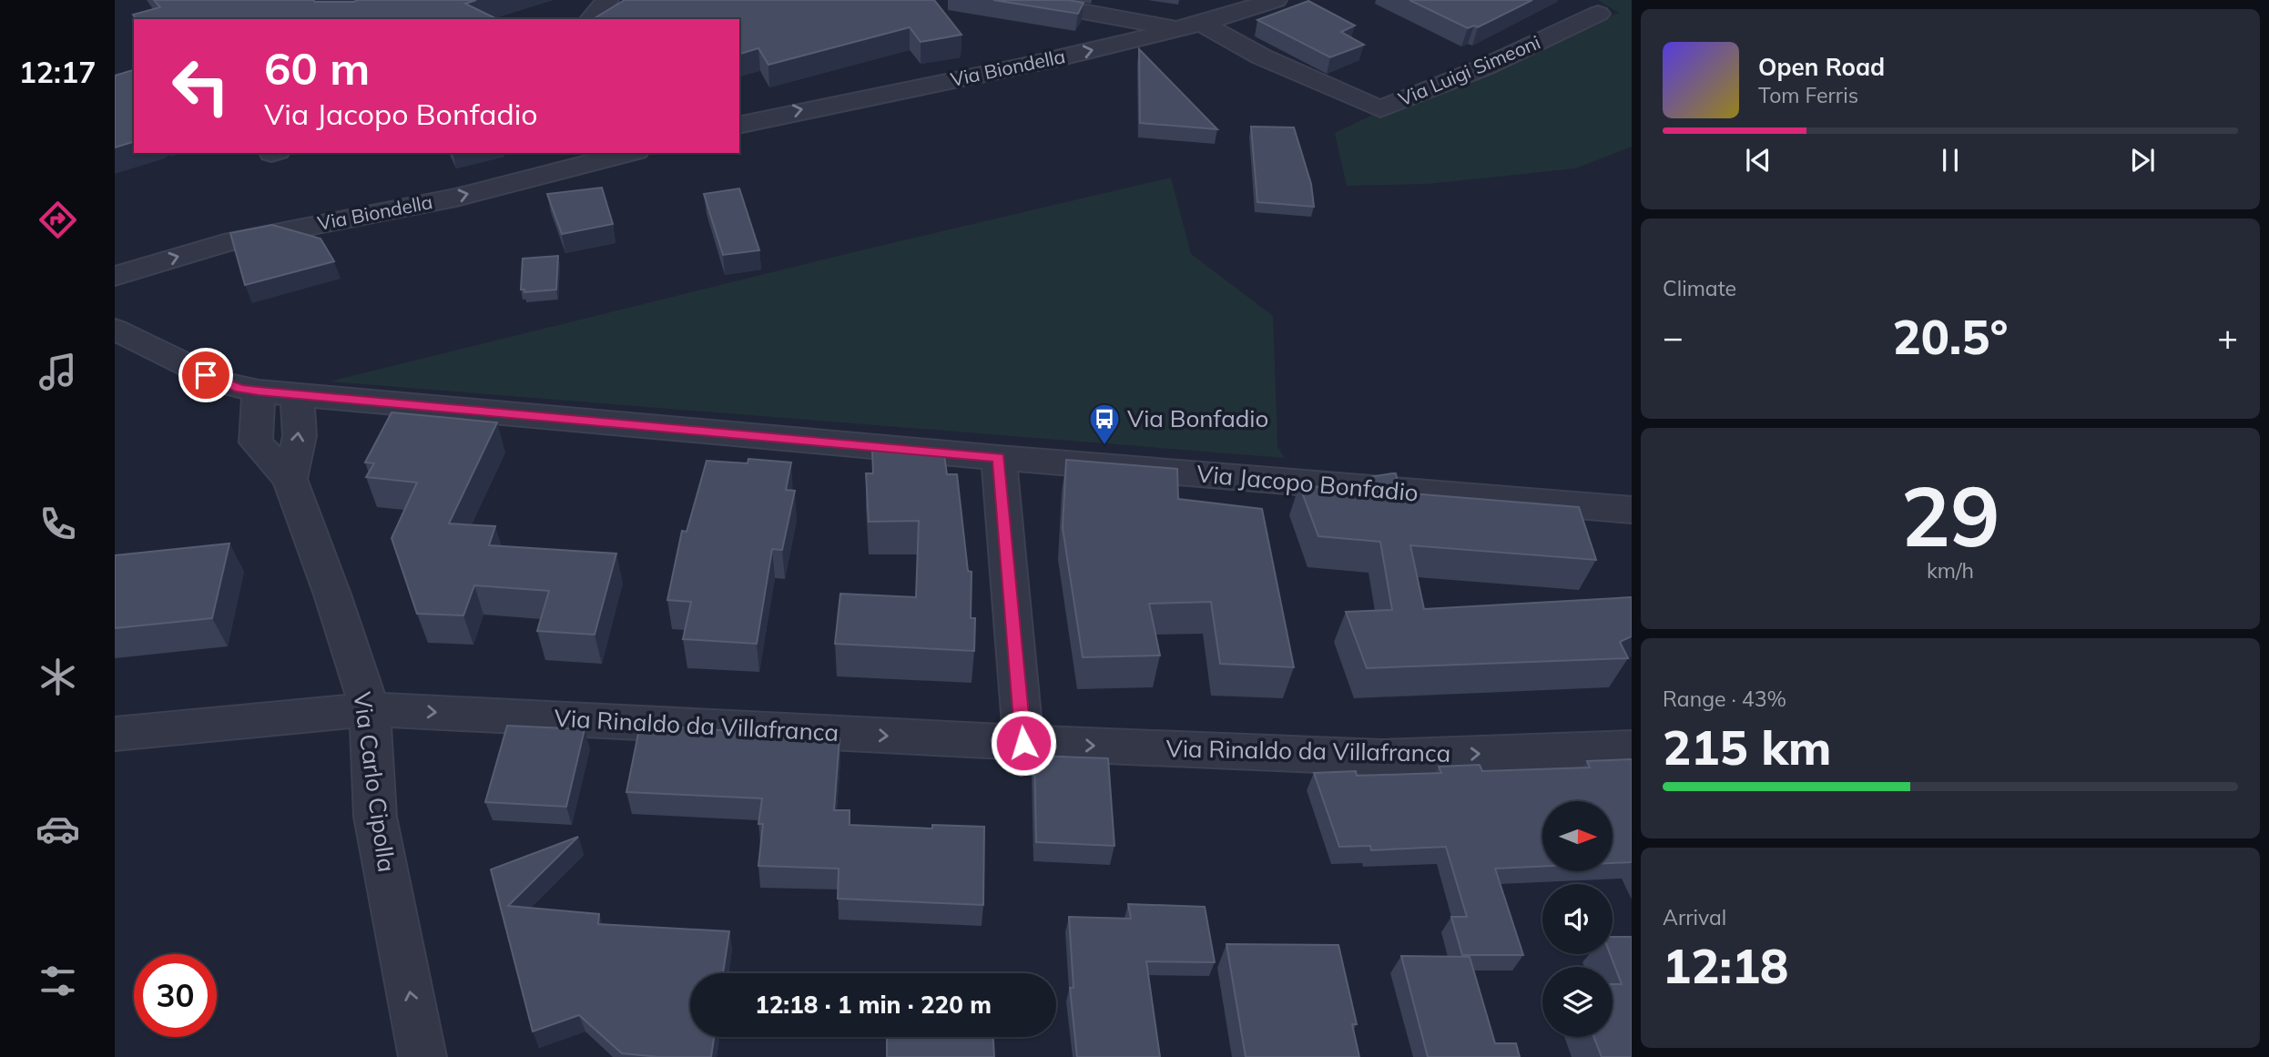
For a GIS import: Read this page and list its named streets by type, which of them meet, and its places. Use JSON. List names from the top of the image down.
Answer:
{
  "streets": {
    "street": [
      "Via Biondella",
      "Via Luigi Simeoni",
      "Via Jacopo Bonfadio",
      "Via Rinaldo da Villafranca",
      "Via Carlo Cipolla"
    ]
  },
  "crossings": [
    ["Via Biondella", "Via Luigi Simeoni"],
    ["Via Rinaldo da Villafranca", "Via Carlo Cipolla"]
  ],
  "one_way": ["Via Biondella", "Via Rinaldo da Villafranca", "Via Carlo Cipolla"],
  "places": {
    "bus stop": ["Via Bonfadio"]
  },
  "north": "right",
  "page": {
    "tabs": "12:17",
    "turn": ["60 m", "Via Jacopo Bonfadio"],
    "song": ["Open Road", "Tom Ferris"],
    "tile": [
      "Climate",
      ["29", "km/h"],
      ["Range · 43%", "215 km"],
      ["Arrival", "12:18"]
    ],
    "heat": ["−", "20.5°", "+"],
    "limit": "30",
    "trip": "12:18 · 1 min · 220 m"
  }
}
